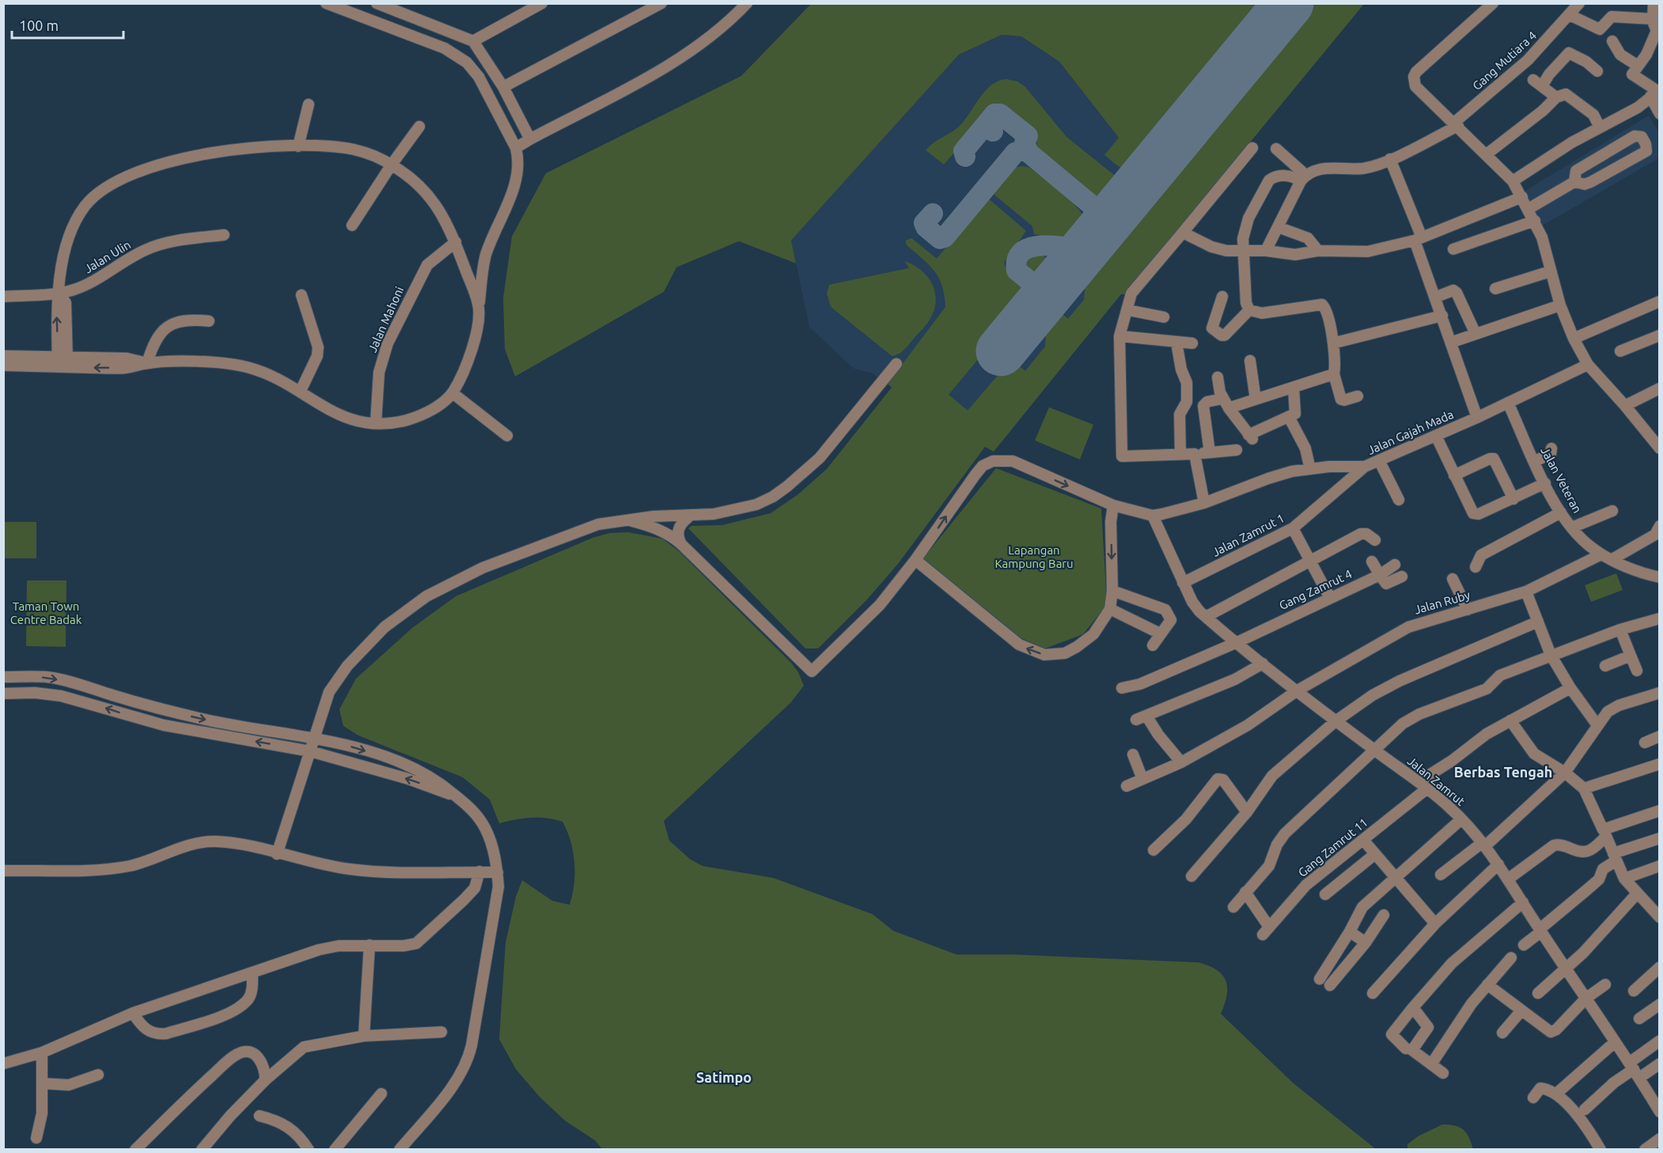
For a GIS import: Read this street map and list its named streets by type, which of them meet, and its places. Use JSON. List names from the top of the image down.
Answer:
{
  "streets": {
    "street": [
      "Gang Mutiara 4",
      "Jalan Ulin",
      "Jalan Mahoni",
      "Jalan Gajah Mada",
      "Jalan Veteran",
      "Jalan Zamrut 1",
      "Gang Zamrut 4",
      "Jalan Ruby",
      "Jalan Zamrut",
      "Gang Zamrut 11"
    ]
  },
  "crossings": [
    ["Jalan Gajah Mada", "Jalan Veteran"],
    ["Jalan Gajah Mada", "Jalan Zamrut 1"],
    ["Jalan Gajah Mada", "Jalan Zamrut"],
    ["Jalan Veteran", "Jalan Ruby"],
    ["Jalan Zamrut 1", "Jalan Zamrut"],
    ["Gang Zamrut 4", "Jalan Zamrut"],
    ["Jalan Ruby", "Jalan Zamrut"],
    ["Jalan Zamrut", "Gang Zamrut 11"]
  ],
  "districts": ["Berbas Tengah", "Satimpo"],
  "parks": ["Lapangan Kampung Baru", "Taman Town Centre Badak"],
  "scale_bar": "100 m"
}
